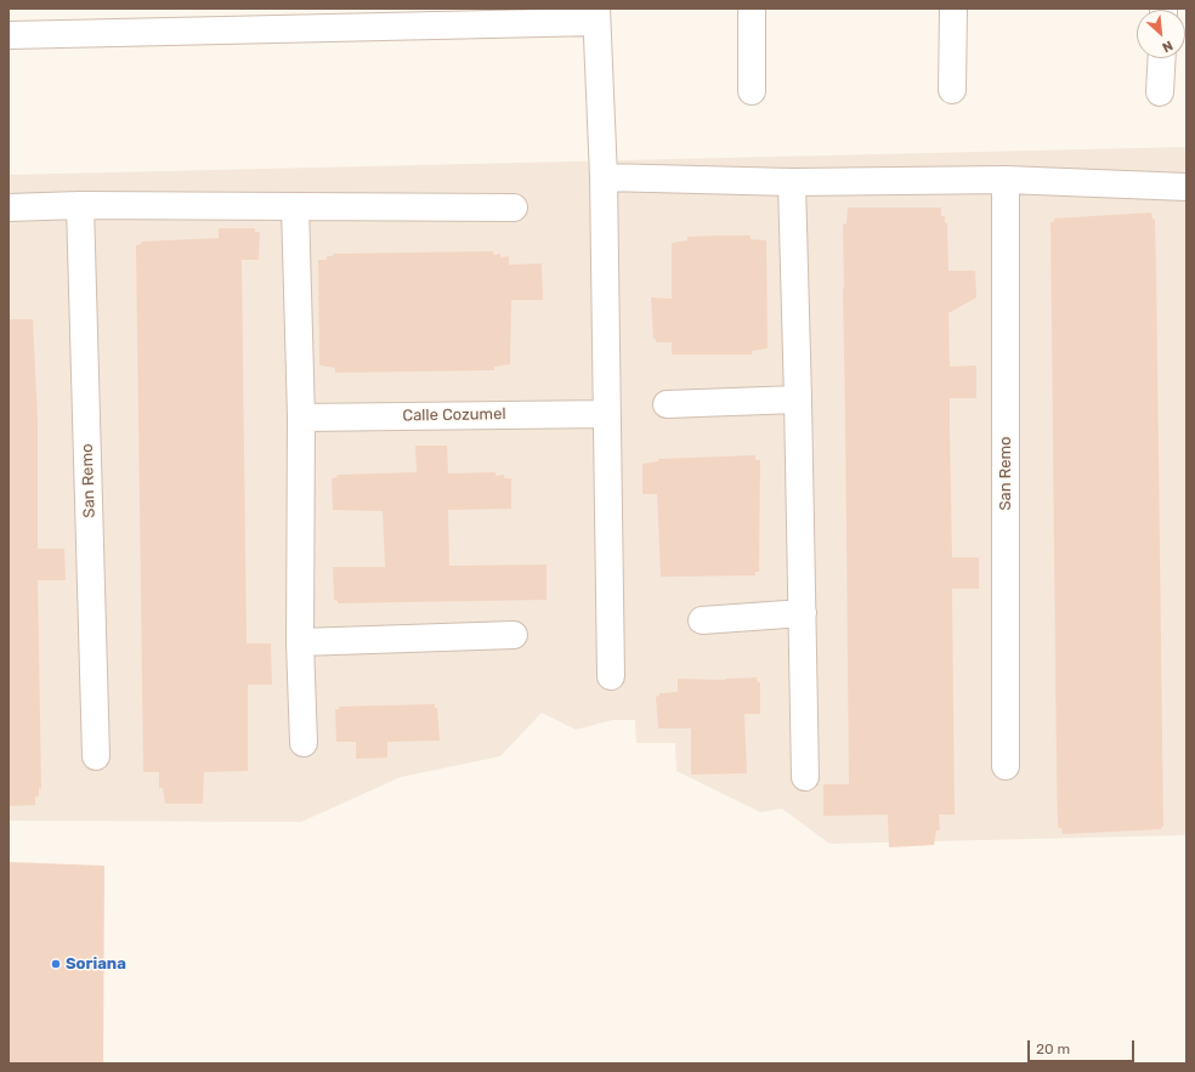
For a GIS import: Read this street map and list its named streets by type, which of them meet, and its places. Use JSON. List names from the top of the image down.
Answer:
{
  "streets": {
    "street": ["Calle Cozumel", "San Remo"]
  },
  "places": ["Soriana"],
  "scale_bar": "20 m",
  "north": "bottom right"
}
